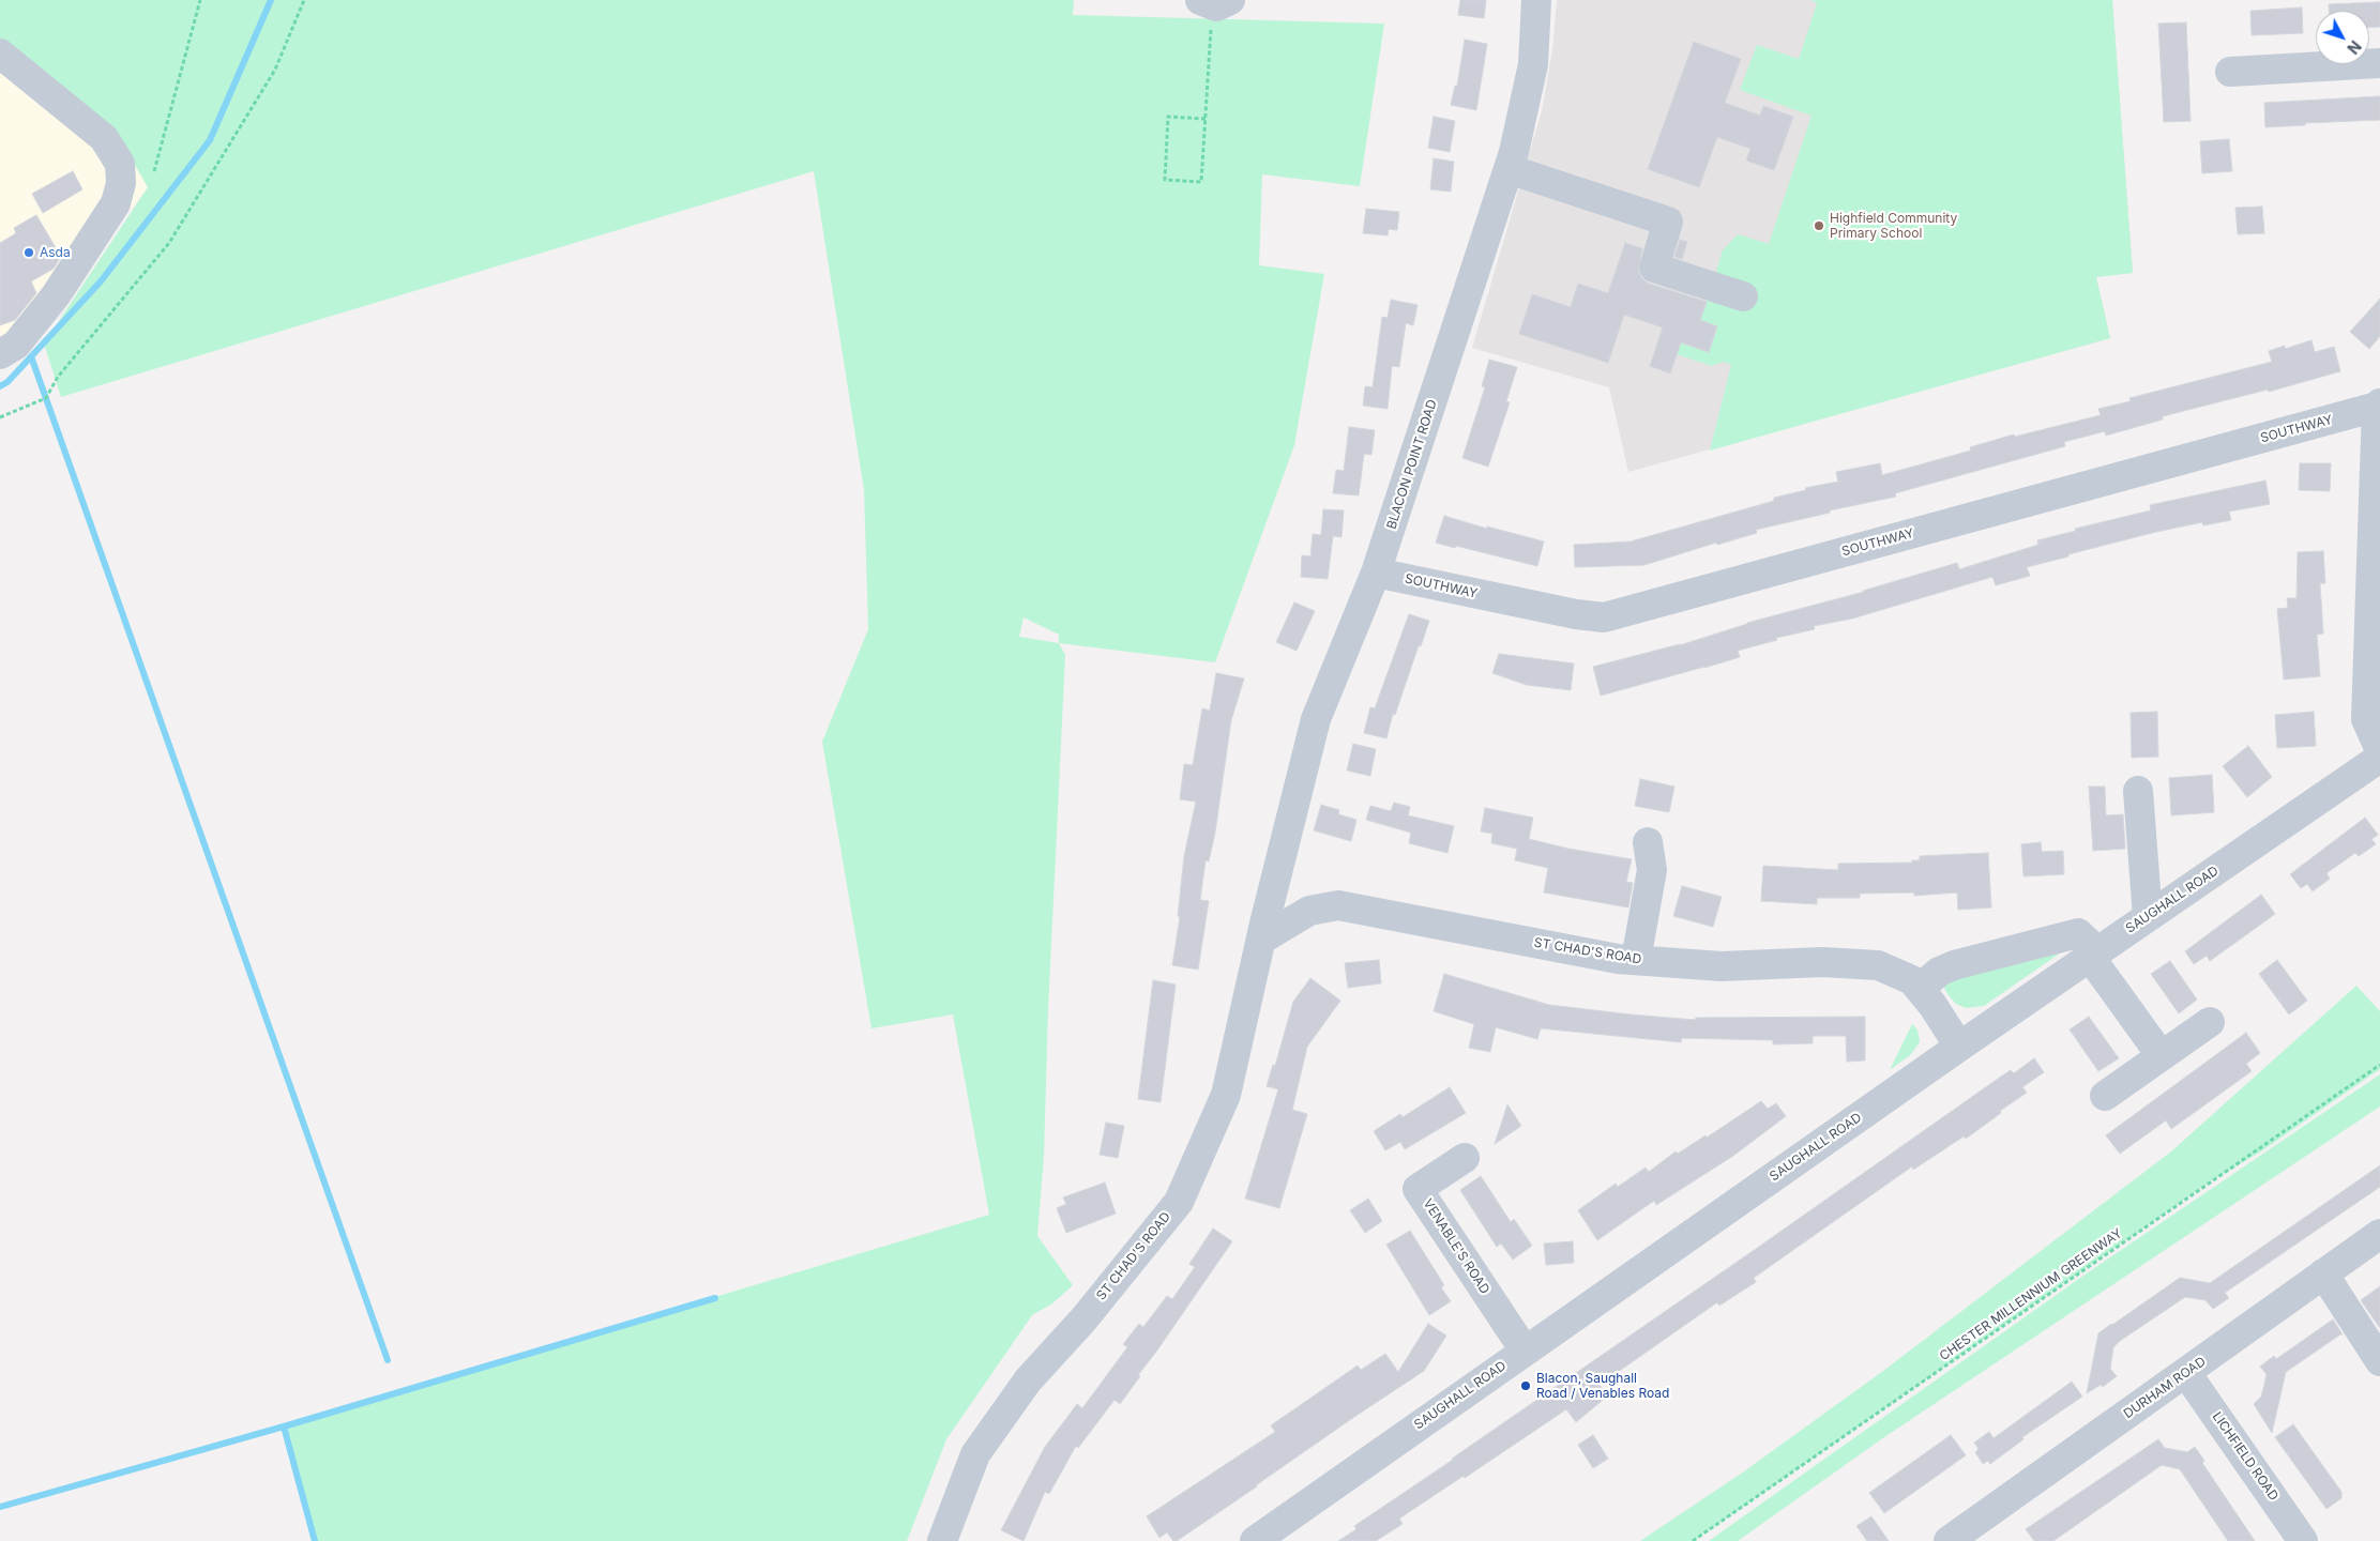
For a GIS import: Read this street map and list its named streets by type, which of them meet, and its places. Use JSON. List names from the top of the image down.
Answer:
{
  "streets": {
    "street": [
      "SOUTHWAY",
      "BLACON POINT ROAD",
      "SAUGHALL ROAD",
      "ST CHAD'S ROAD",
      "VENABLE'S ROAD",
      "DURHAM ROAD",
      "LICHFIELD ROAD"
    ],
    "path": ["CHESTER MILLENNIUM GREENWAY"]
  },
  "crossings": [
    ["SOUTHWAY", "BLACON POINT ROAD"],
    ["BLACON POINT ROAD", "ST CHAD'S ROAD"],
    ["SAUGHALL ROAD", "ST CHAD'S ROAD"],
    ["SAUGHALL ROAD", "VENABLE'S ROAD"],
    ["DURHAM ROAD", "LICHFIELD ROAD"]
  ],
  "places": ["Highfield Community Primary School", "Asda", "Blacon, Saughall Road / Venables Road"],
  "north": "bottom right"
}
